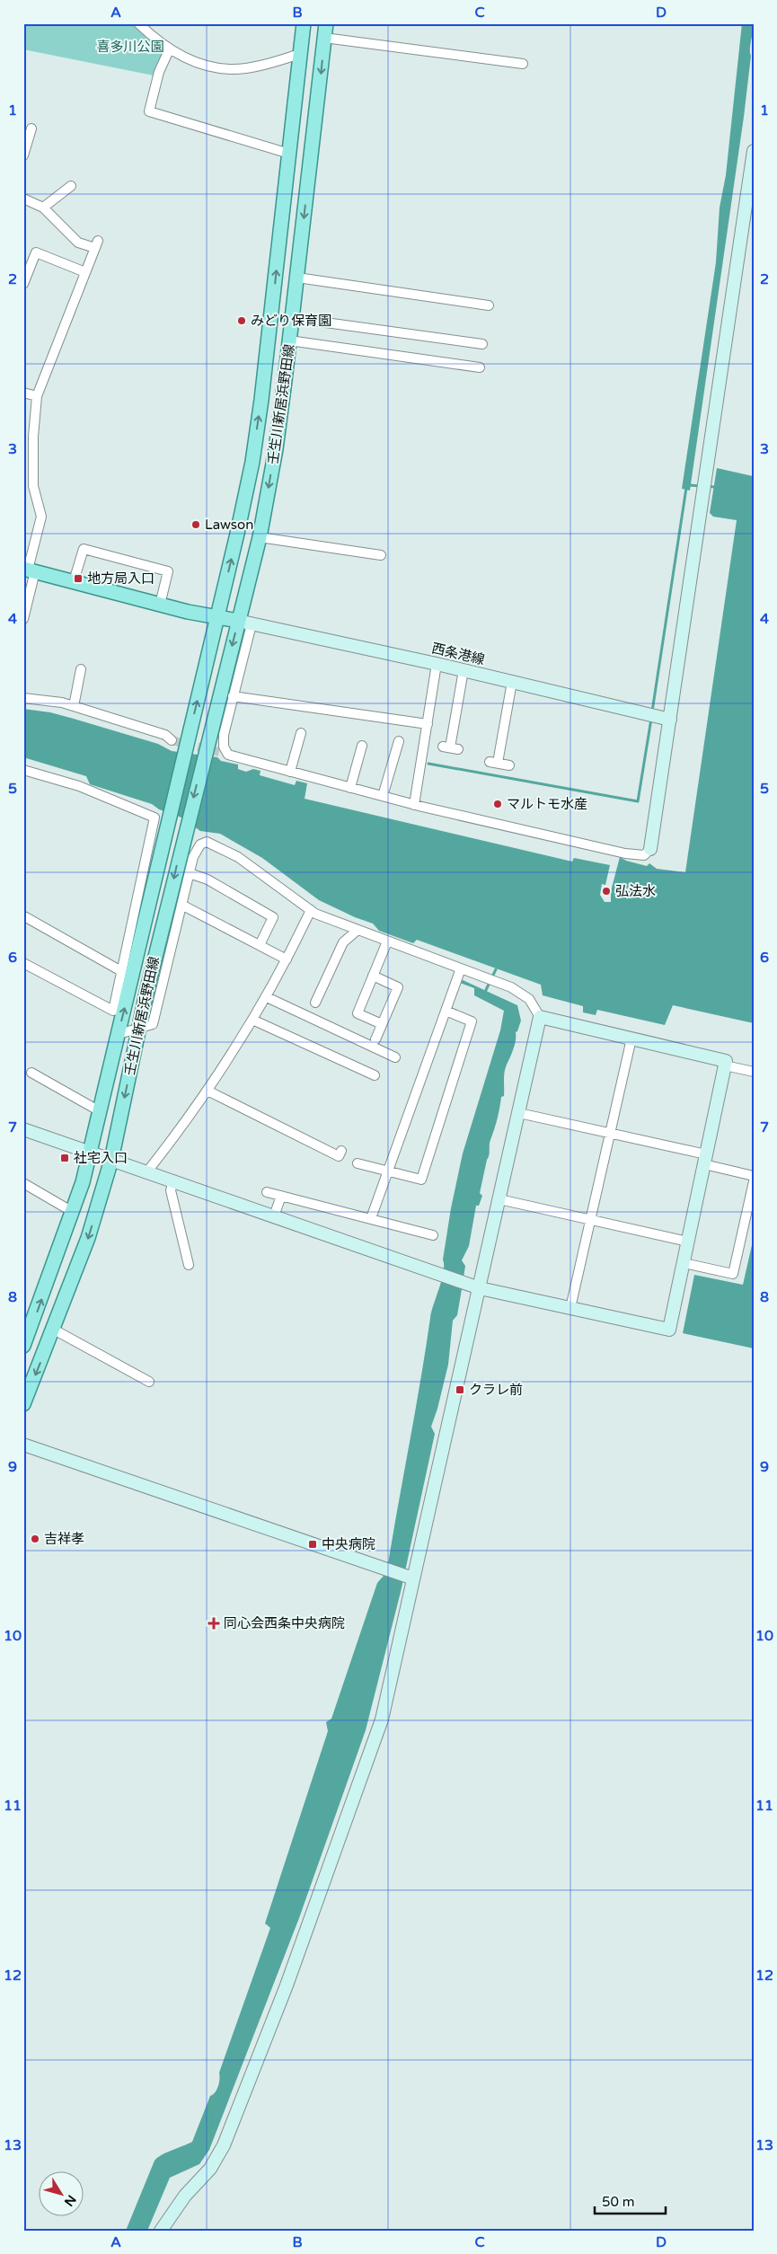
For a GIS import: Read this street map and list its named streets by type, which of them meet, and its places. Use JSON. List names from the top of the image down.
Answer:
{
  "streets": {
    "main road": ["壬生川新居浜野田線"],
    "street": ["西条港線"]
  },
  "crossings": [
    ["壬生川新居浜野田線", "西条港線"]
  ],
  "parks": ["喜多川公園"],
  "places": {
    "other": [
      "みどり保育園",
      "Lawson",
      "マルトモ水産",
      "弘法水",
      "吉祥孝"
    ],
    "transit": [
      "地方局入口",
      "社宅入口",
      "クラレ前",
      "中央病院"
    ],
    "health": ["同心会西条中央病院"]
  },
  "scale_bar": "50 m",
  "north": "bottom right",
  "grid": {
    "columns": [
      "A",
      "B",
      "C",
      "D"
    ],
    "rows": [
      "1",
      "2",
      "3",
      "4",
      "5",
      "6",
      "7",
      "8",
      "9",
      "10",
      "11",
      "12",
      "13"
    ]
  }
}
